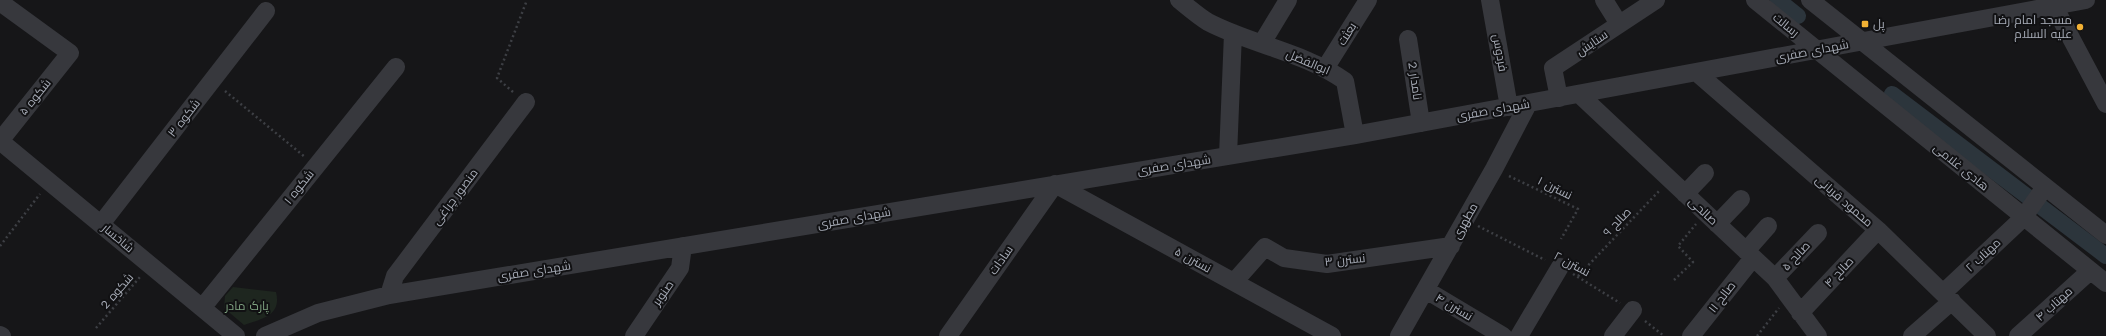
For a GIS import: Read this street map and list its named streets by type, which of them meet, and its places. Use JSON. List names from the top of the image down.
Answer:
{
  "streets": {
    "street": [
      "رسالت",
      "بعثت",
      "ستایش",
      "شهدای صفری",
      "فردوس",
      "ابوالفضل",
      "نامدار 2",
      "شکوه ۵",
      "شکوه ۳",
      "هادی غلامی",
      "شکوه ۱",
      "منصور چراغی",
      "محمود قربانی",
      "صالحی",
      "مطهری",
      "شاخسار",
      "مهتاب ۲",
      "صالح ۵",
      "سادات",
      "نسترن ۵",
      "نسترن ۳",
      "صالح ۴",
      "صنوبر",
      "صالح ۱۱",
      "مهتاب ۴",
      "نسترن ۴"
    ],
    "path": [
      "نسترن ۱",
      "صالح ۹",
      "نسترن ۲",
      "شکوه 2"
    ]
  },
  "crossings": [
    ["رسالت", "شهدای صفری"],
    ["رسالت", "هادی غلامی"],
    ["بعثت", "ابوالفضل"],
    ["ستایش", "شهدای صفری"],
    ["شهدای صفری", "فردوس"],
    ["شهدای صفری", "ابوالفضل"],
    ["شهدای صفری", "نامدار 2"],
    ["شهدای صفری", "هادی غلامی"],
    ["شهدای صفری", "منصور چراغی"],
    ["شهدای صفری", "محمود قربانی"],
    ["شهدای صفری", "صالحی"],
    ["شهدای صفری", "مطهری"],
    ["شهدای صفری", "سادات"],
    ["شهدای صفری", "نسترن ۵"],
    ["شهدای صفری", "صنوبر"],
    ["شکوه ۵", "شاخسار"],
    ["شکوه ۳", "شاخسار"],
    ["هادی غلامی", "مهتاب ۲"],
    ["هادی غلامی", "مهتاب ۴"],
    ["شکوه ۱", "شاخسار"],
    ["نسترن ۱", "مطهری"],
    ["محمود قربانی", "مهتاب ۲"],
    ["محمود قربانی", "صالح ۴"],
    ["صالحی", "صالح ۹"],
    ["صالحی", "صالح ۵"],
    ["صالحی", "صالح ۴"],
    ["صالحی", "صالح ۱۱"],
    ["مطهری", "نسترن ۳"],
    ["مطهری", "نسترن ۲"],
    ["مطهری", "نسترن ۴"],
    ["صالح ۹", "نسترن ۲"],
    ["شاخسار", "شکوه 2"],
    ["سادات", "نسترن ۵"],
    ["نسترن ۵", "نسترن ۳"]
  ],
  "parks": ["پارک مادر"],
  "places": {
    "transit": ["پل"],
    "other": ["مسجد امام رضا علیه السلام"]
  }
}
